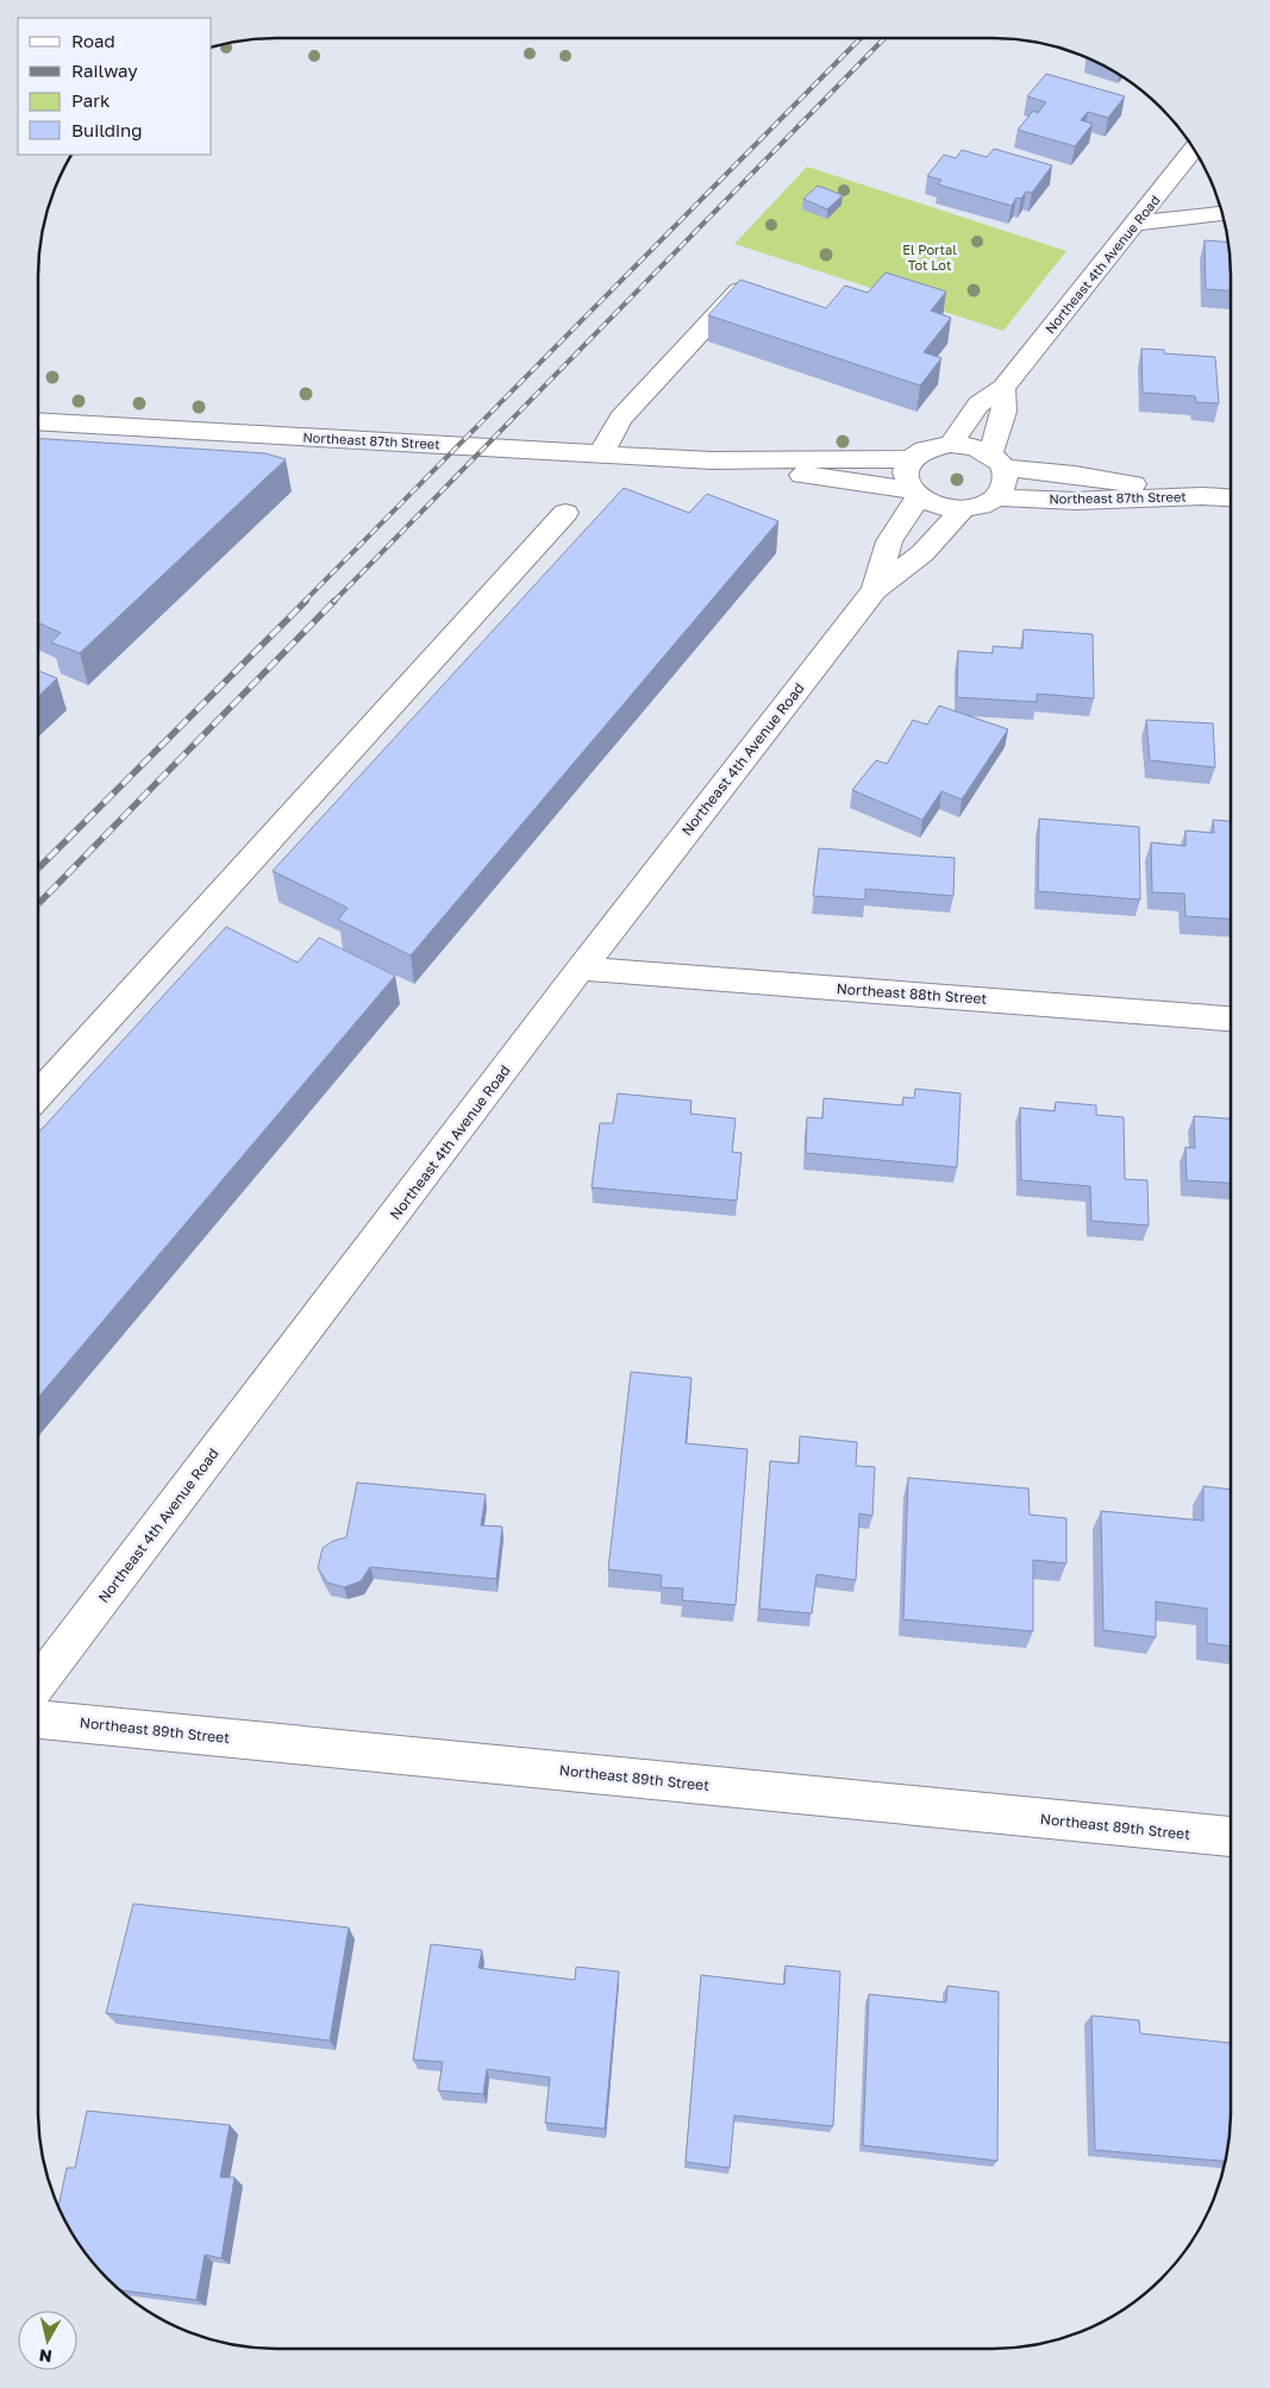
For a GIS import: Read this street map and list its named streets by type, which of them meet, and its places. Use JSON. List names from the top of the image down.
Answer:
{
  "streets": {
    "street": [
      "Northeast 4th Avenue Road",
      "Northeast 87th Street",
      "Northeast 88th Street",
      "Northeast 89th Street"
    ]
  },
  "crossings": [
    ["Northeast 4th Avenue Road", "Northeast 87th Street"],
    ["Northeast 4th Avenue Road", "Northeast 88th Street"]
  ],
  "parks": ["El Portal Tot Lot"],
  "legend": [
    "Road",
    "Railway",
    "Park",
    "Building"
  ],
  "north": "bottom"
}
